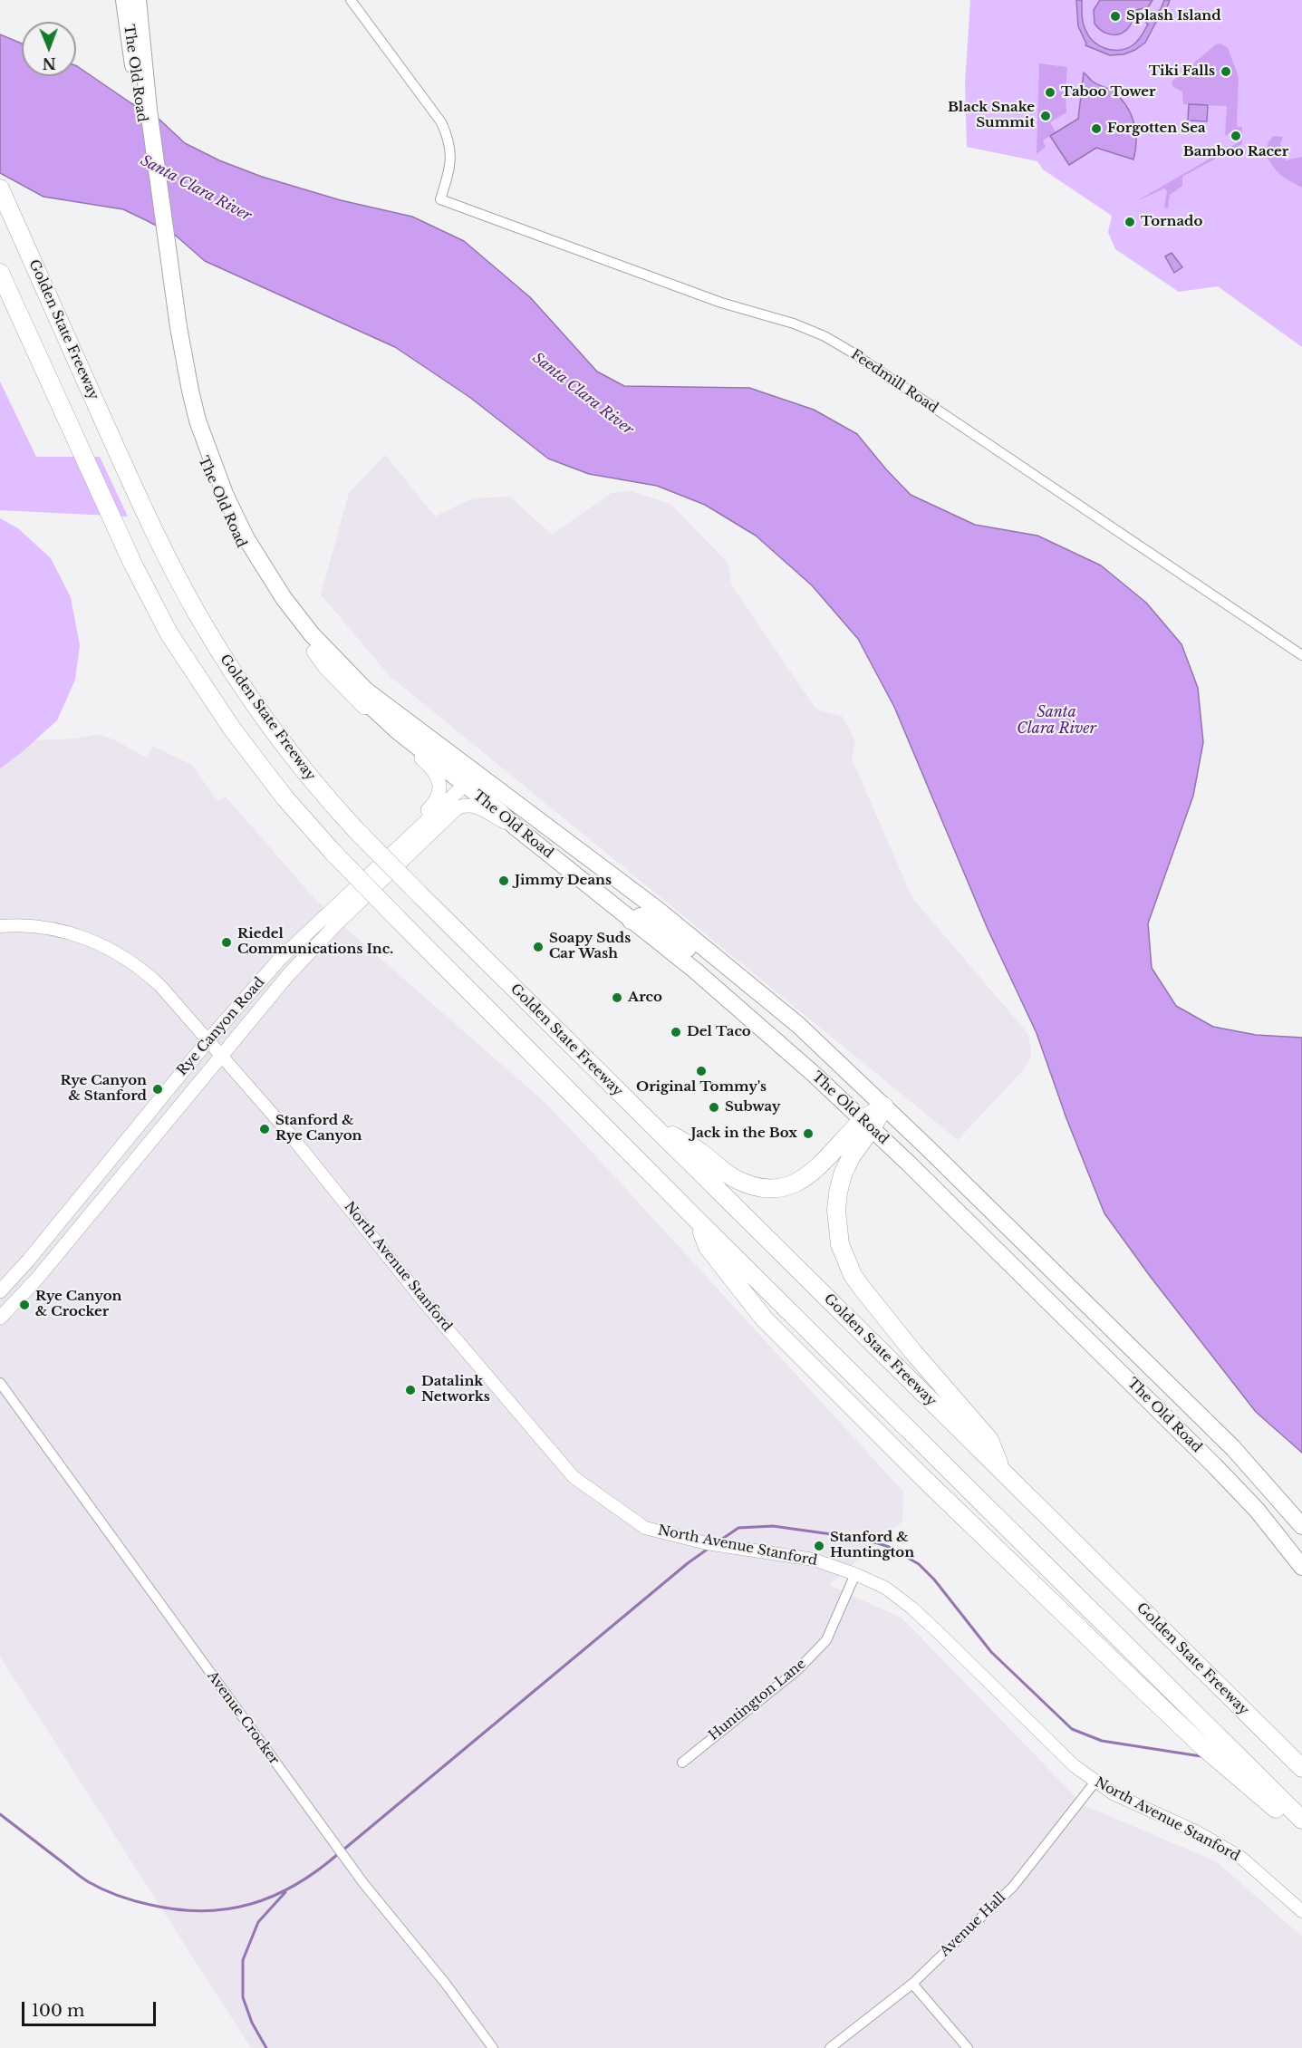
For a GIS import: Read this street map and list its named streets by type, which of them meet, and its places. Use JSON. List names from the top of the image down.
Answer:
{
  "streets": {
    "highway": ["Golden State Freeway"],
    "main road": ["The Old Road", "Rye Canyon Road"],
    "street": [
      "Feedmill Road",
      "North Avenue Stanford",
      "Huntington Lane",
      "Avenue Crocker",
      "Avenue Hall"
    ]
  },
  "crossings": [
    ["The Old Road", "Rye Canyon Road"],
    ["Rye Canyon Road", "North Avenue Stanford"],
    ["North Avenue Stanford", "Huntington Lane"],
    ["North Avenue Stanford", "Avenue Hall"]
  ],
  "water": ["Santa Clara River"],
  "places": [
    "Splash Island",
    "Tiki Falls",
    "Taboo Tower",
    "Black Snake Summit",
    "Forgotten Sea",
    "Bamboo Racer",
    "Tornado",
    "Jimmy Deans",
    "Riedel Communications Inc.",
    "Soapy Suds Car Wash",
    "Arco",
    "Del Taco",
    "Original Tommy's",
    "Rye Canyon & Stanford",
    "Subway",
    "Stanford & Rye Canyon",
    "Jack in the Box",
    "Rye Canyon & Crocker",
    "Datalink Networks",
    "Stanford & Huntington"
  ],
  "scale_bar": "100 m",
  "north": "bottom"
}
